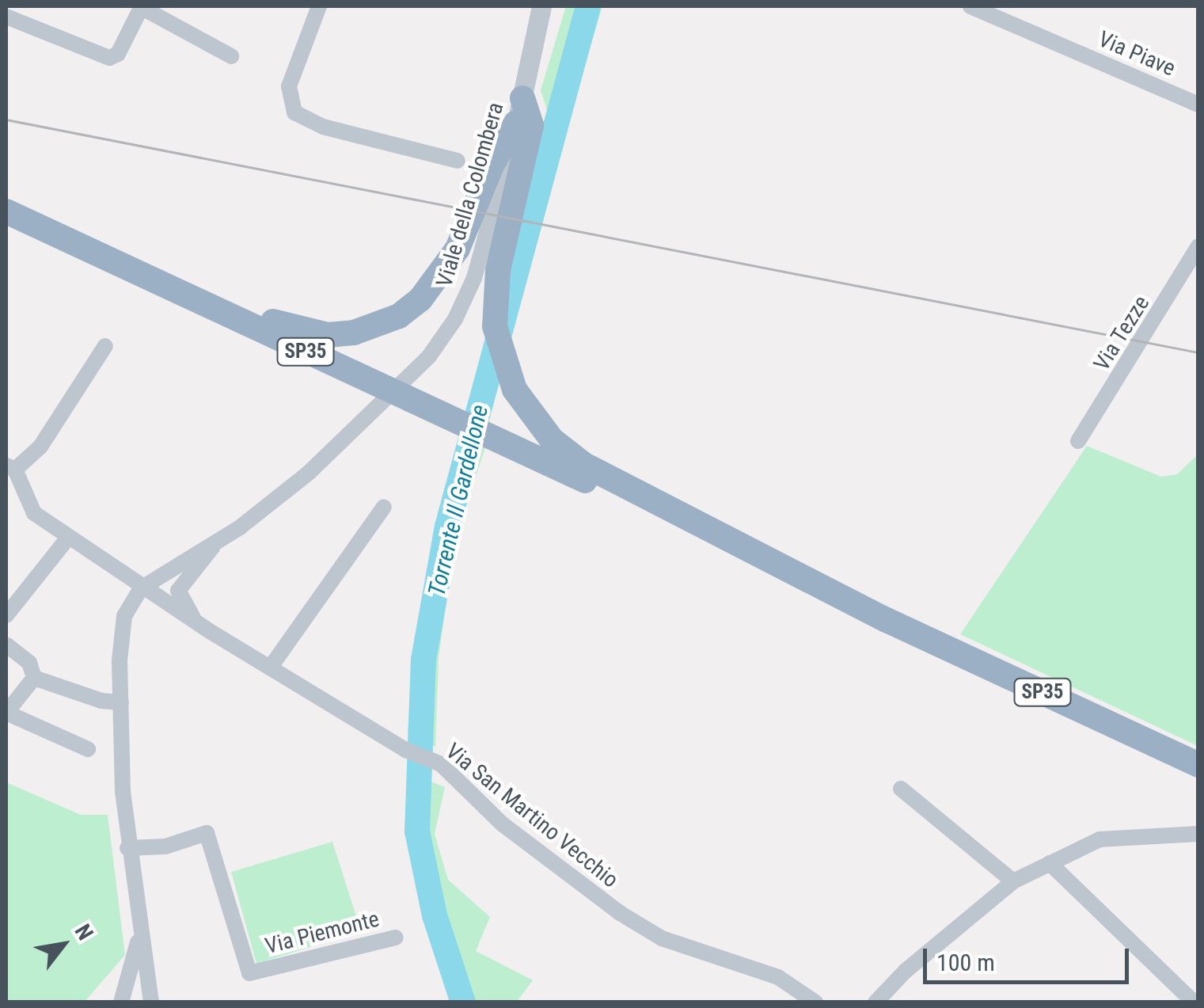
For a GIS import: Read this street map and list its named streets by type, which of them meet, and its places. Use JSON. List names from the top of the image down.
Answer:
{
  "streets": {
    "highway": ["SP35"],
    "street": [
      "Via Piave",
      "Viale della Colombera",
      "Via Tezze",
      "Via San Martino Vecchio",
      "Via Piemonte"
    ]
  },
  "crossings": [
    ["Viale della Colombera", "Via San Martino Vecchio"]
  ],
  "water": ["Torrente Il Gardellone"],
  "scale_bar": "100 m",
  "north": "top right"
}
